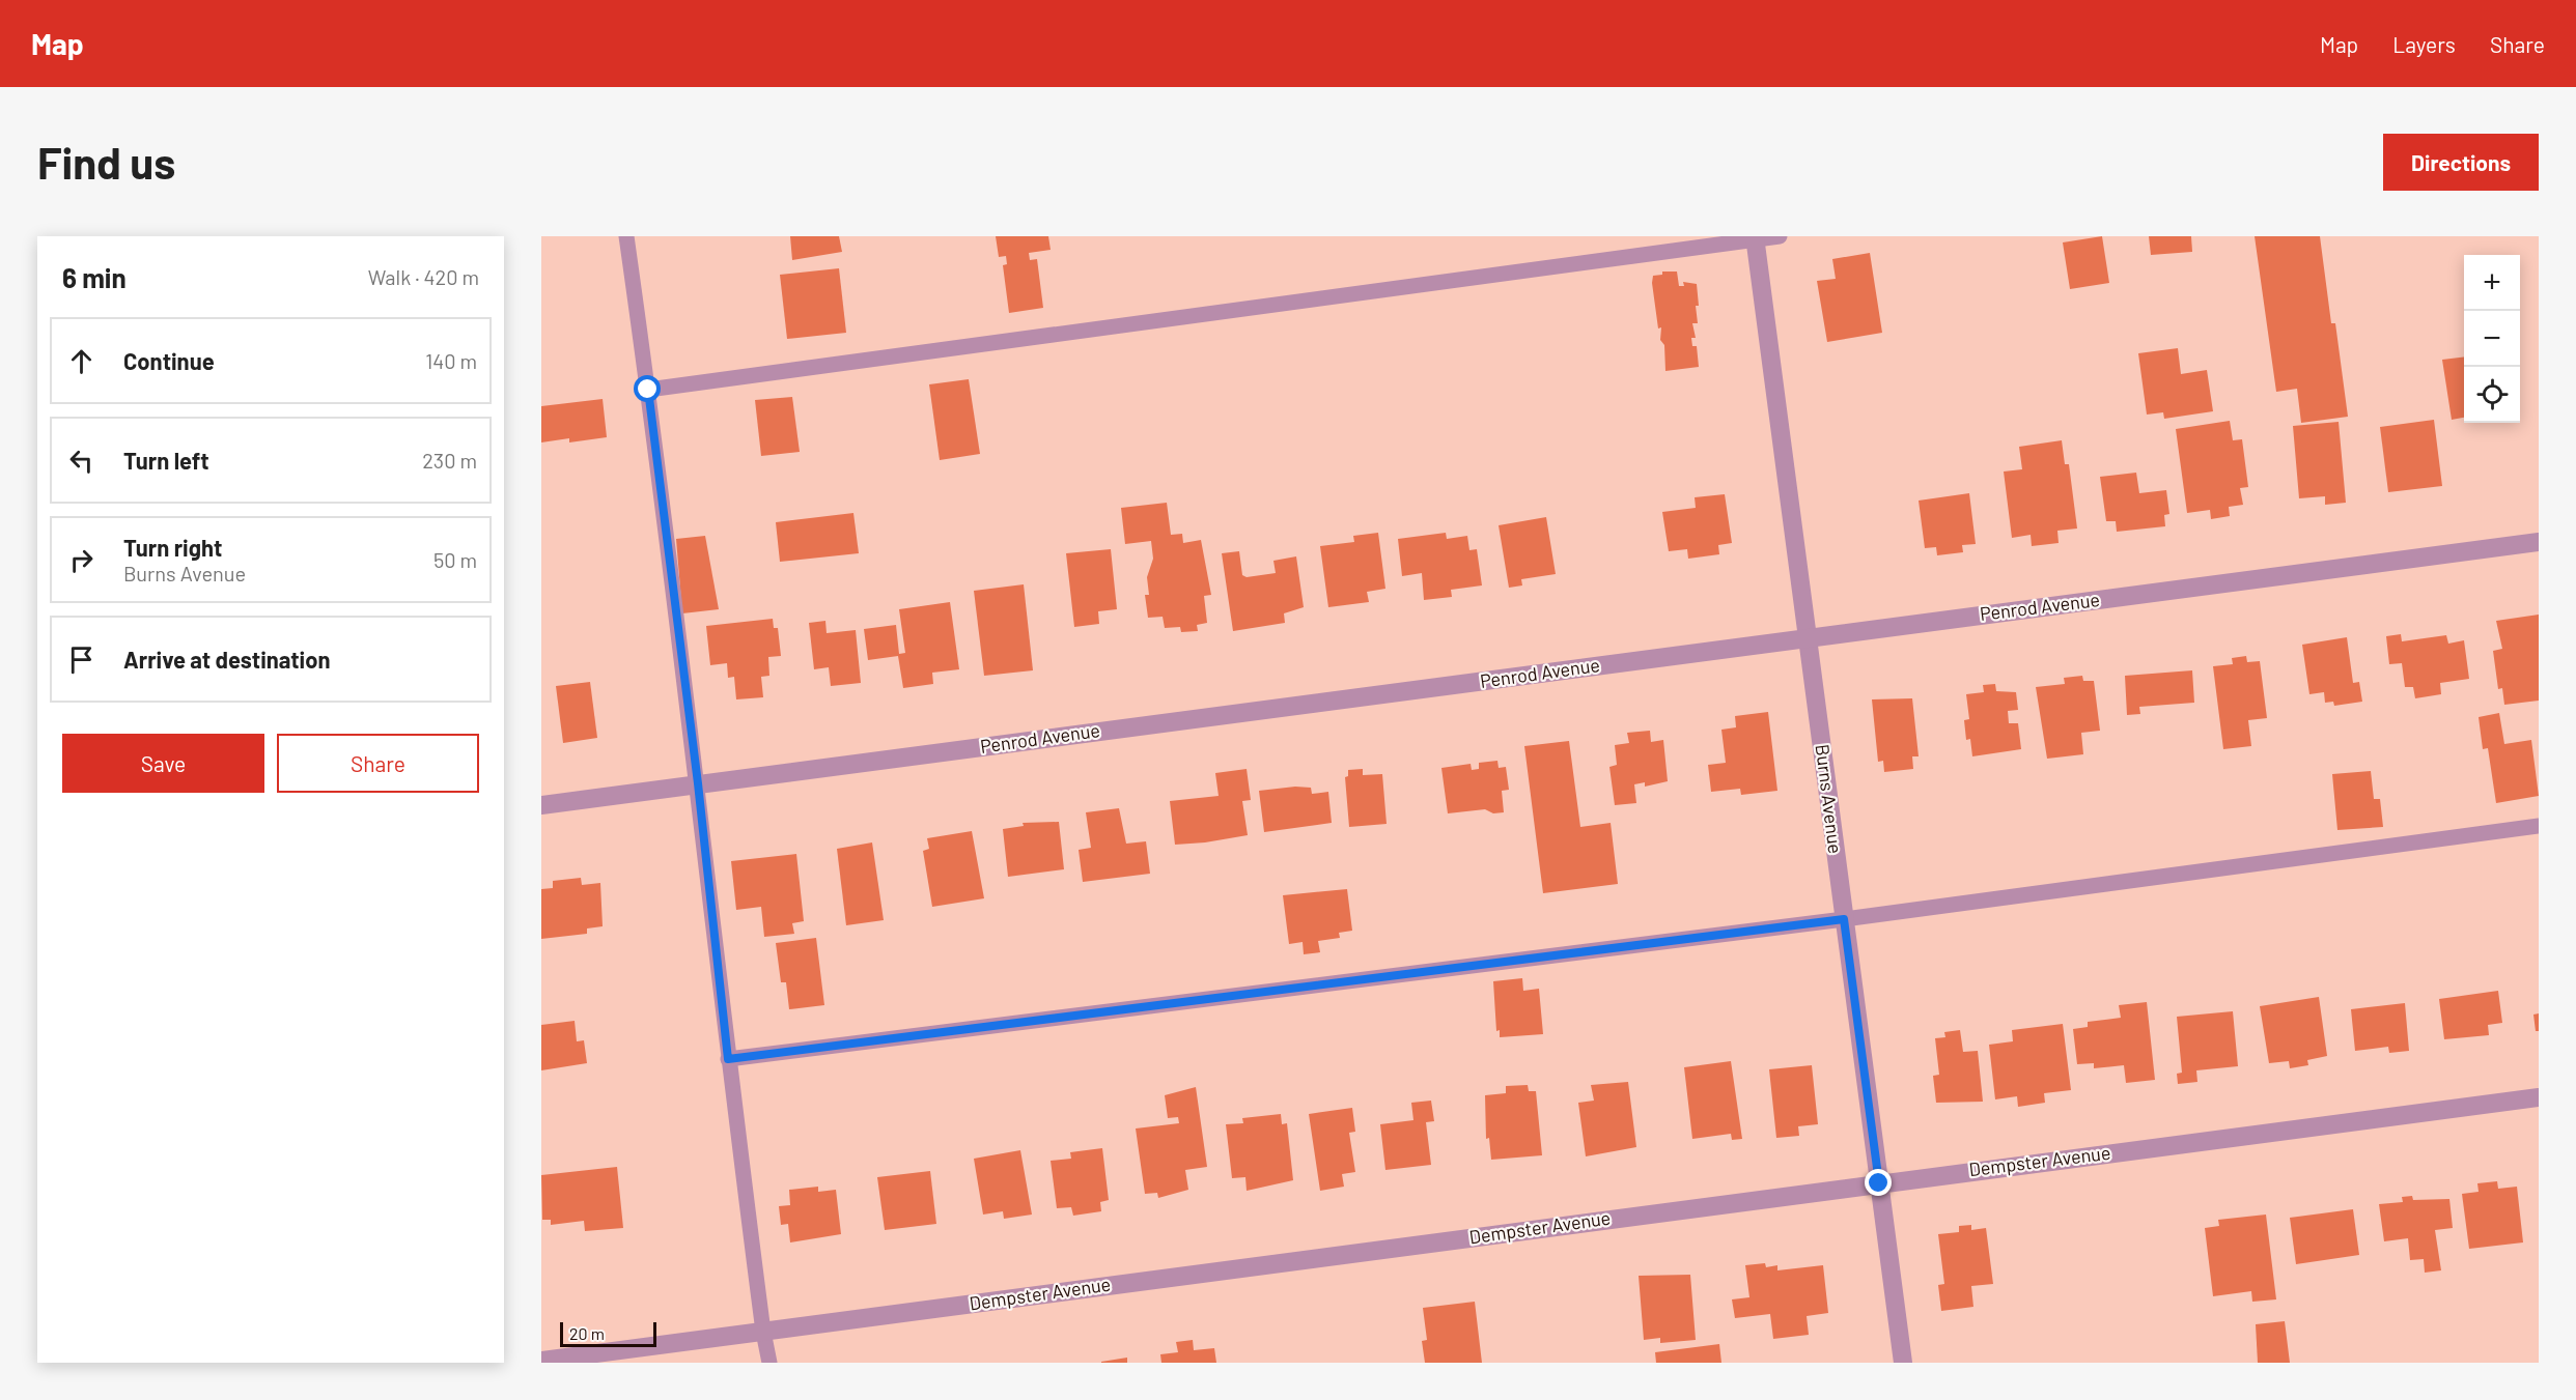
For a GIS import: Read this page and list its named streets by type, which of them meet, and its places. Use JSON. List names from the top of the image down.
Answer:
{
  "streets": {
    "street": ["Penrod Avenue", "Burns Avenue", "Dempster Avenue"]
  },
  "crossings": [
    ["Penrod Avenue", "Burns Avenue"],
    ["Burns Avenue", "Dempster Avenue"]
  ],
  "scale_bar": "20 m",
  "page": {
    "header": "Map",
    "nav": ["Map", "Layers", "Share"],
    "buttons": [
      "Directions",
      ["Save", "Share"]
    ],
    "title": "Find us",
    "heading": ["6 min", "Walk · 420 m"],
    "map_buttons": ["+", "−"],
    "list": [
      ["Continue", "140 m"],
      ["Turn left", "230 m"],
      ["Turn right", "Burns Avenue", "50 m"],
      "Arrive at destination"
    ],
    "scale": "20 m"
  }
}
